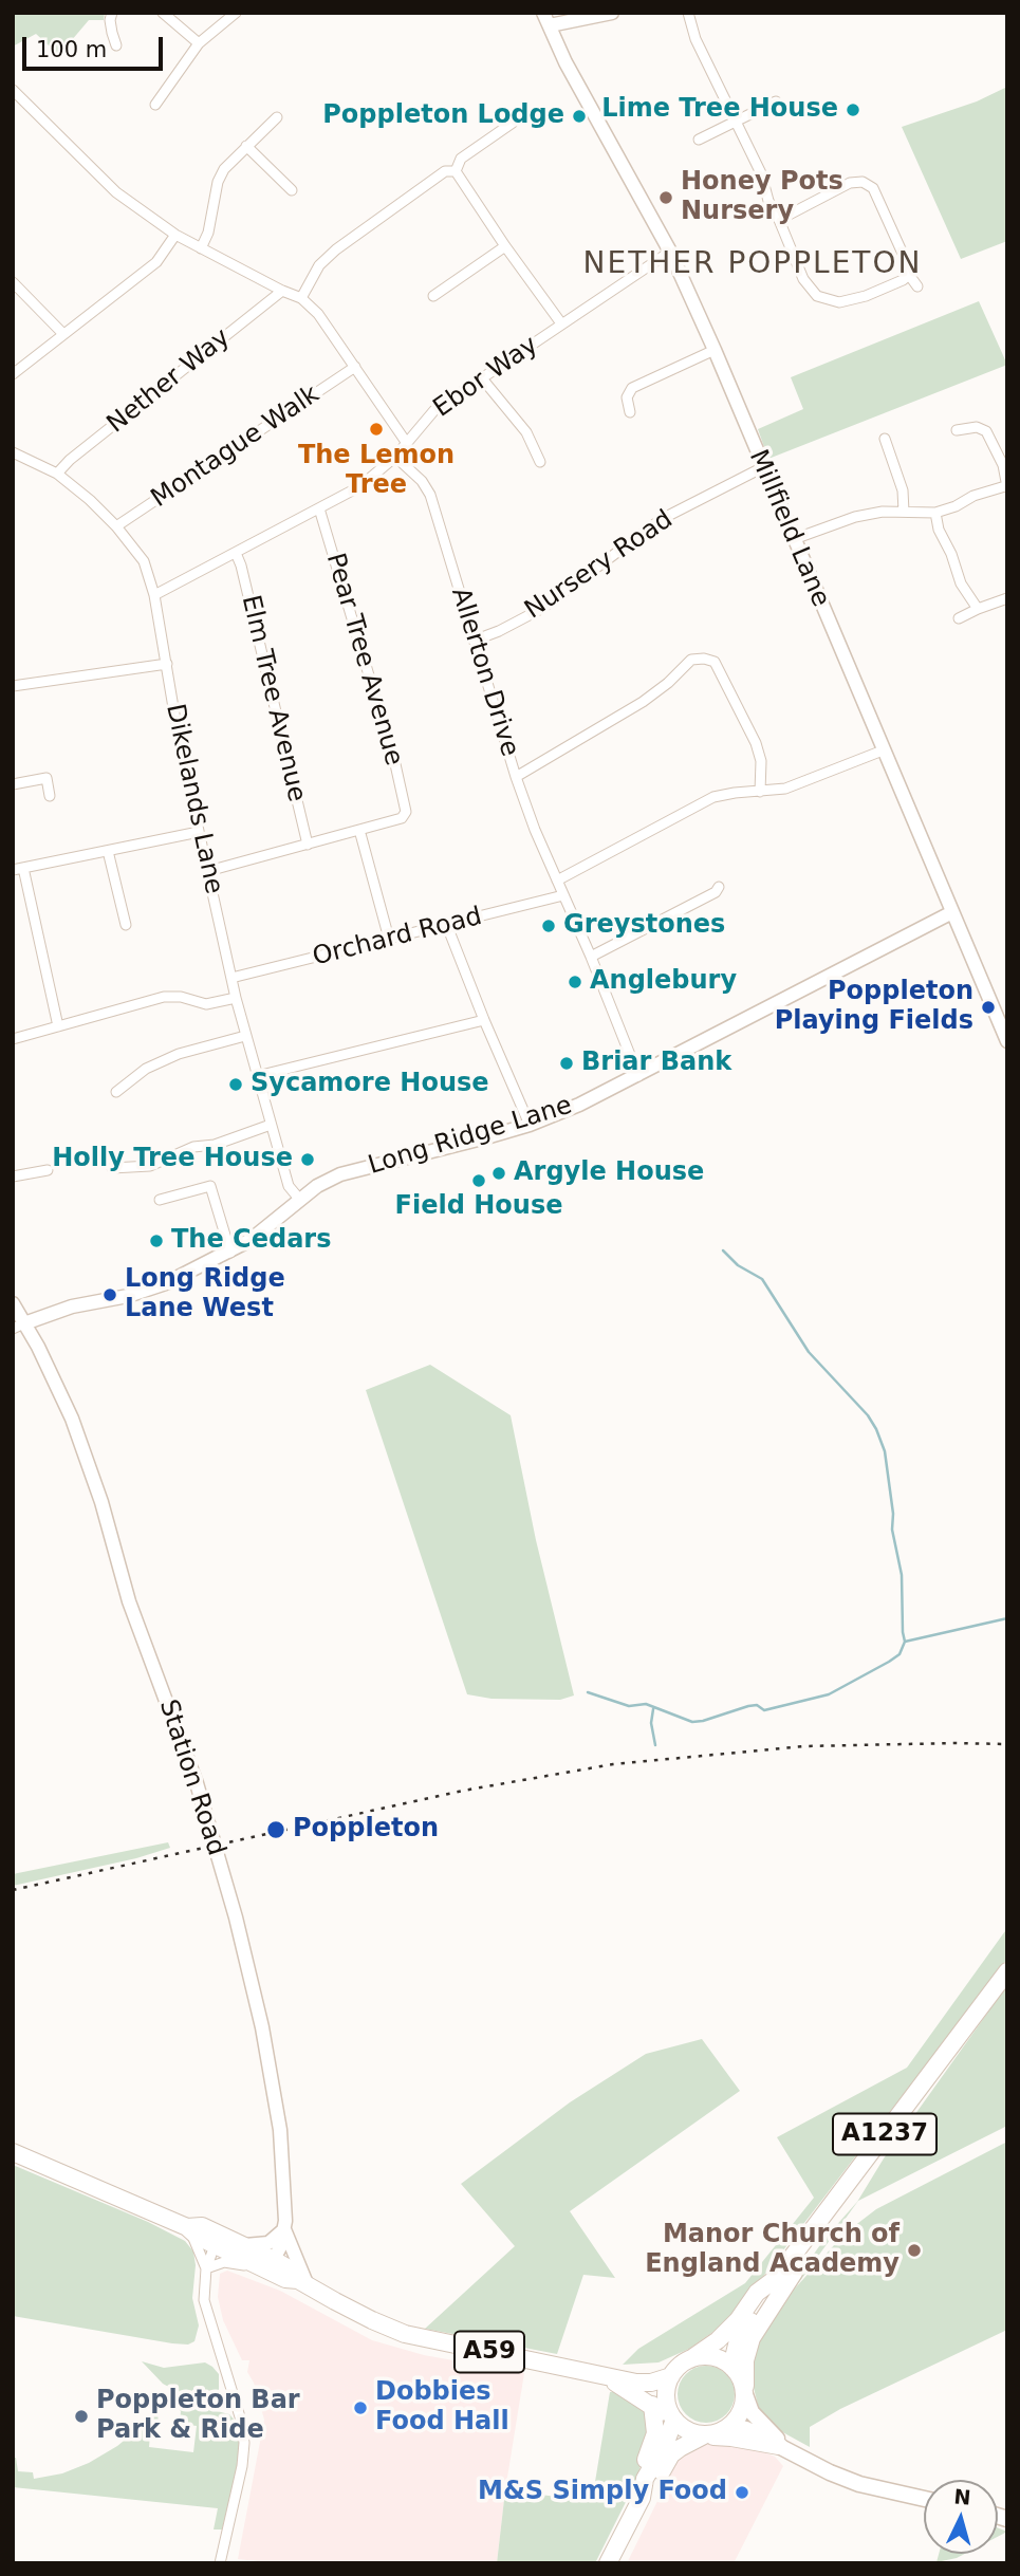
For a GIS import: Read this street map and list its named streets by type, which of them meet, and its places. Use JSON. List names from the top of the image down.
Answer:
{
  "streets": {
    "highway": ["A1237", "A59"],
    "street": [
      "Ebor Way",
      "Nether Way",
      "Montague Walk",
      "Millfield Lane",
      "Nursery Road",
      "Pear Tree Avenue",
      "Allerton Drive",
      "Elm Tree Avenue",
      "Dikelands Lane",
      "Orchard Road",
      "Long Ridge Lane",
      "Station Road"
    ]
  },
  "crossings": [
    ["Ebor Way", "Millfield Lane"],
    ["Ebor Way", "Pear Tree Avenue"],
    ["Ebor Way", "Allerton Drive"],
    ["Ebor Way", "Elm Tree Avenue"],
    ["Ebor Way", "Dikelands Lane"],
    ["Nether Way", "Dikelands Lane"],
    ["Montague Walk", "Dikelands Lane"],
    ["Millfield Lane", "Nursery Road"],
    ["Millfield Lane", "Long Ridge Lane"],
    ["Nursery Road", "Allerton Drive"],
    ["Allerton Drive", "Orchard Road"],
    ["Allerton Drive", "Long Ridge Lane"],
    ["Dikelands Lane", "Orchard Road"],
    ["Dikelands Lane", "Long Ridge Lane"],
    ["Long Ridge Lane", "Station Road"],
    ["Station Road", "A59"],
    ["A1237", "A59"]
  ],
  "districts": ["NETHER POPPLETON"],
  "places": [
    "Lime Tree House",
    "Poppleton Lodge",
    "Honey Pots Nursery",
    "The Lemon Tree",
    "Greystones",
    "Anglebury",
    "Poppleton Playing Fields",
    "Briar Bank",
    "Sycamore House",
    "Holly Tree House",
    "Argyle House",
    "Field House",
    "The Cedars",
    "Long Ridge Lane West",
    "Poppleton",
    "Manor Church of England Academy",
    "Dobbies Food Hall",
    "Poppleton Bar Park & Ride",
    "M&S Simply Food"
  ],
  "scale_bar": "100 m",
  "north": "top"
}
